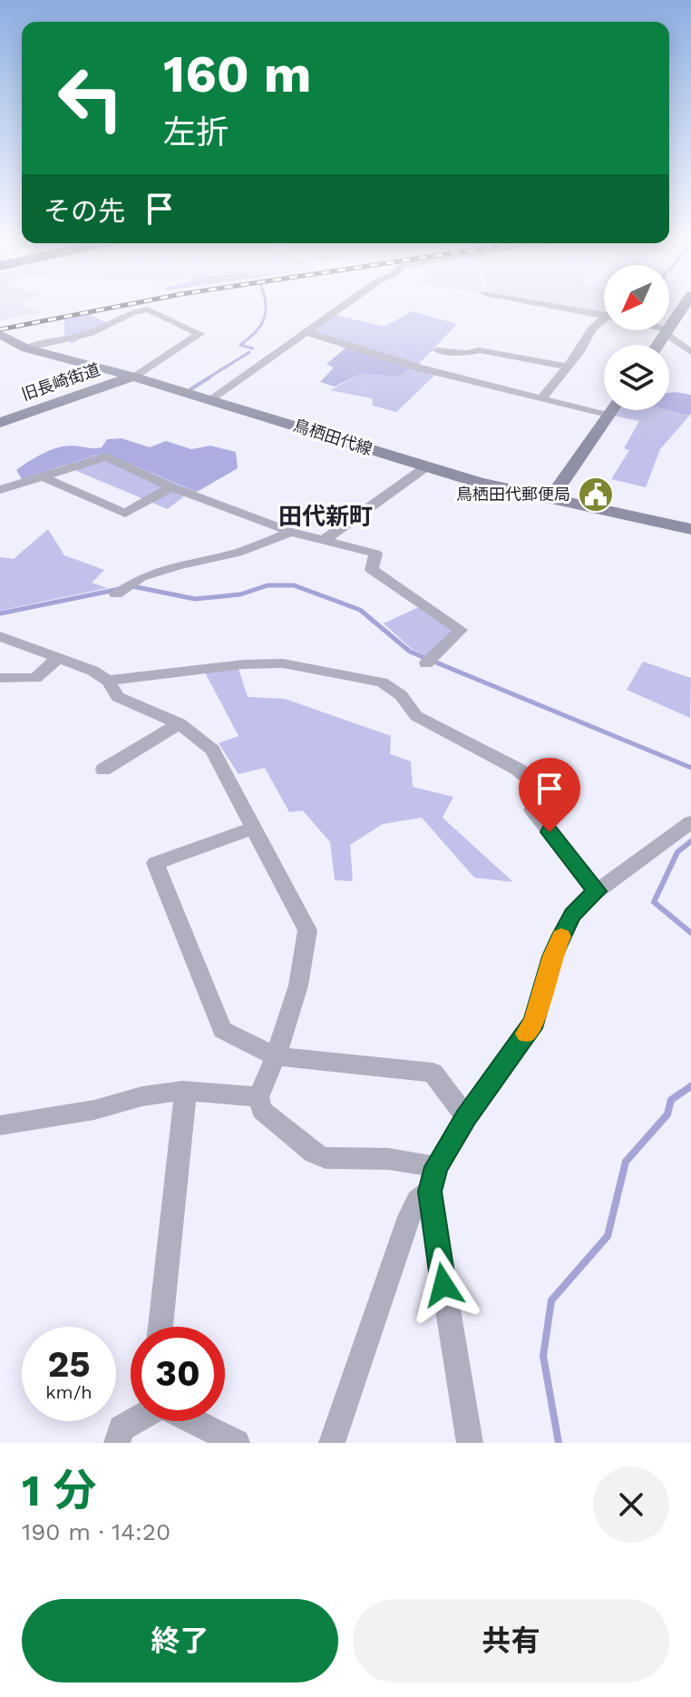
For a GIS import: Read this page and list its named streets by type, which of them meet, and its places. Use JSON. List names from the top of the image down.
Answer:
{
  "streets": {
    "main road": ["旧長崎街道", "鳥栖田代線"]
  },
  "crossings": [
    ["旧長崎街道", "鳥栖田代線"]
  ],
  "districts": ["田代新町"],
  "places": {
    "public building": ["鳥栖田代郵便局"]
  },
  "north": "bottom left",
  "page": {
    "turn": ["160 m", "左折"],
    "then": "その先",
    "speed": "25 km/h",
    "limit": "30",
    "heading": ["1 分", "190 m · 14:20"],
    "buttons": ["終了", "共有"]
  }
}
